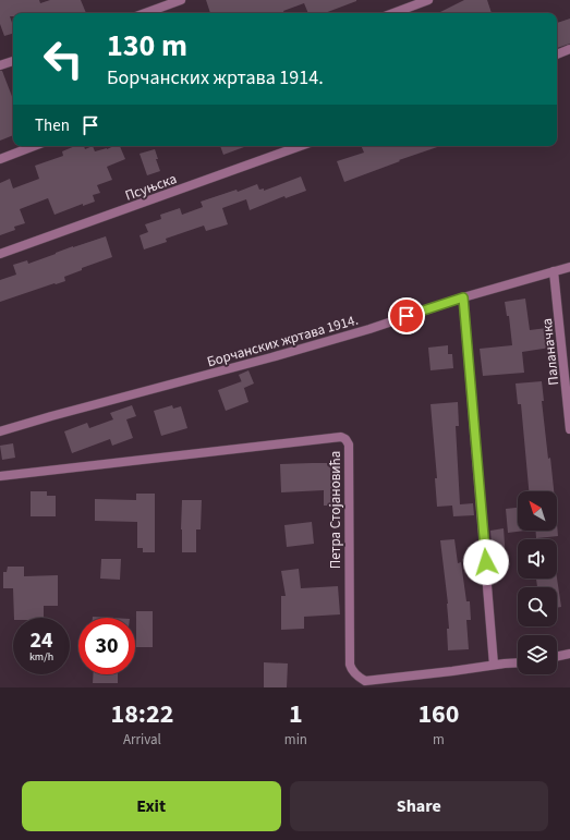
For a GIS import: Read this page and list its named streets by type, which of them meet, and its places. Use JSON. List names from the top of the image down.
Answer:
{
  "streets": {
    "street": [
      "Псуњска",
      "Борчанских жртава 1914.",
      "Паланачка",
      "Петра Стојановића"
    ]
  },
  "crossings": [
    ["Борчанских жртава 1914.", "Паланачка"]
  ],
  "north": "top left",
  "page": {
    "turn": ["130 m", "Борчанских жртава 1914."],
    "then": "Then",
    "speed": "24 km/h",
    "limit": "30",
    "eta": [
      "18:22",
      "Arrival",
      "1",
      "min",
      "160",
      "m"
    ],
    "buttons": ["Exit", "Share"]
  }
}
